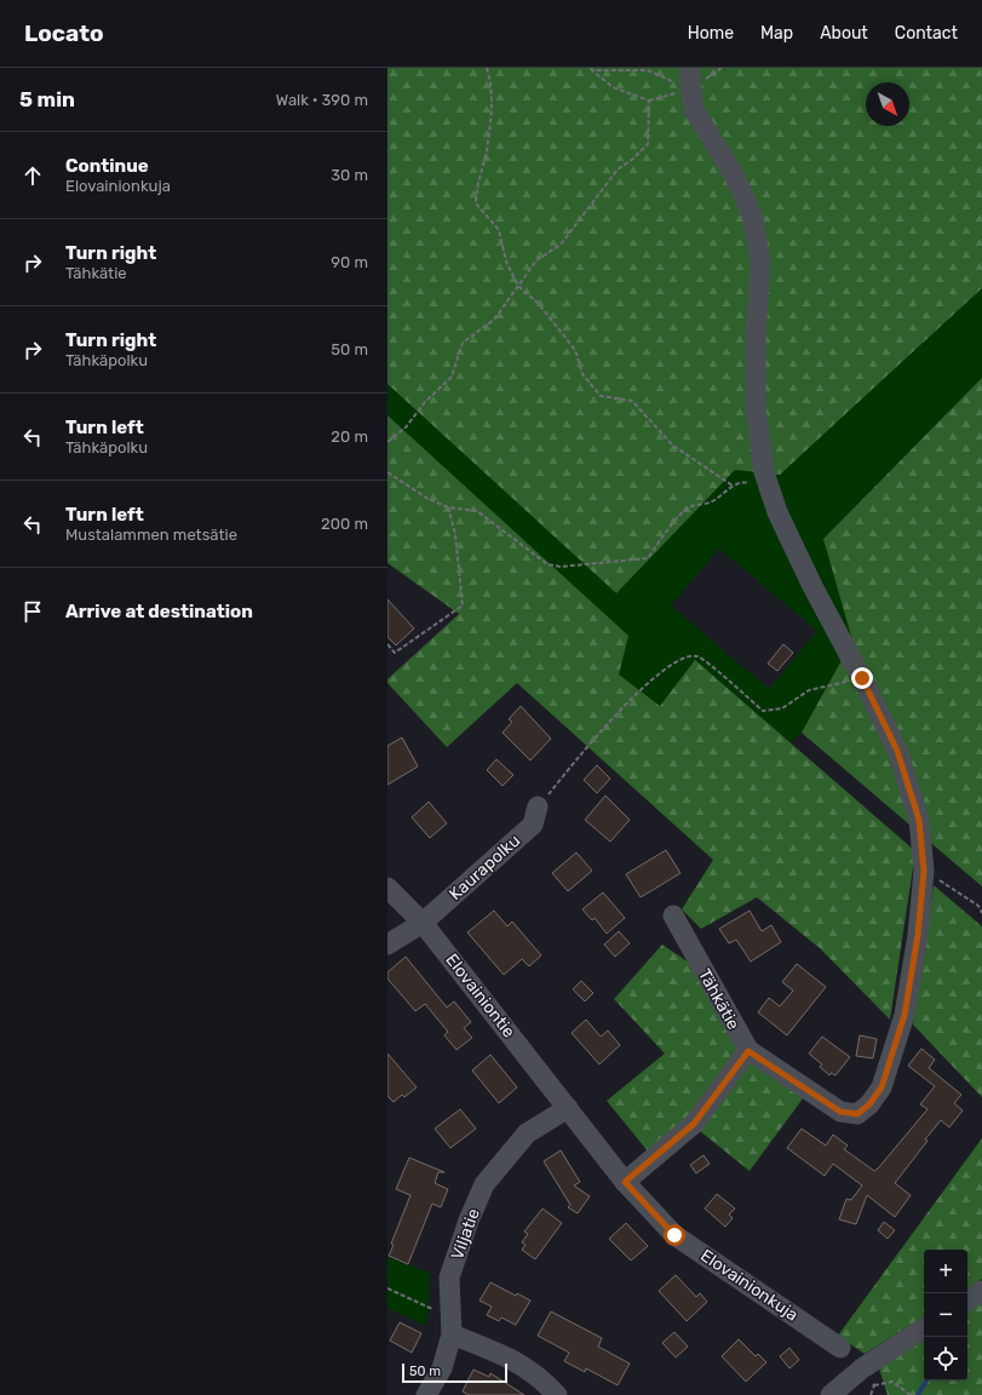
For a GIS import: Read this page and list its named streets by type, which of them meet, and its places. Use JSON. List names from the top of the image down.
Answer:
{
  "streets": {
    "street": [
      "Kaurapolku",
      "Elovainiontie",
      "Tähkätie",
      "Viljatie",
      "Elovainionkuja"
    ]
  },
  "crossings": [
    ["Kaurapolku", "Elovainiontie"],
    ["Elovainiontie", "Viljatie"],
    ["Elovainiontie", "Elovainionkuja"],
    ["Viljatie", "Elovainionkuja"]
  ],
  "scale_bar": "50 m",
  "north": "bottom right",
  "page": {
    "header": "Locato",
    "nav": [
      "Home",
      "Map",
      "About",
      "Contact"
    ],
    "heading": ["5 min", "Walk · 390 m"],
    "list": [
      ["Continue", "Elovainionkuja", "30 m"],
      ["Turn right", "Tähkätie", "90 m"],
      ["Turn right", "Tähkäpolku", "50 m"],
      ["Turn left", "Tähkäpolku", "20 m"],
      ["Turn left", "Mustalammen metsätie", "200 m"],
      "Arrive at destination"
    ],
    "map_buttons": ["+", "−"],
    "scale": "50 m"
  }
}
